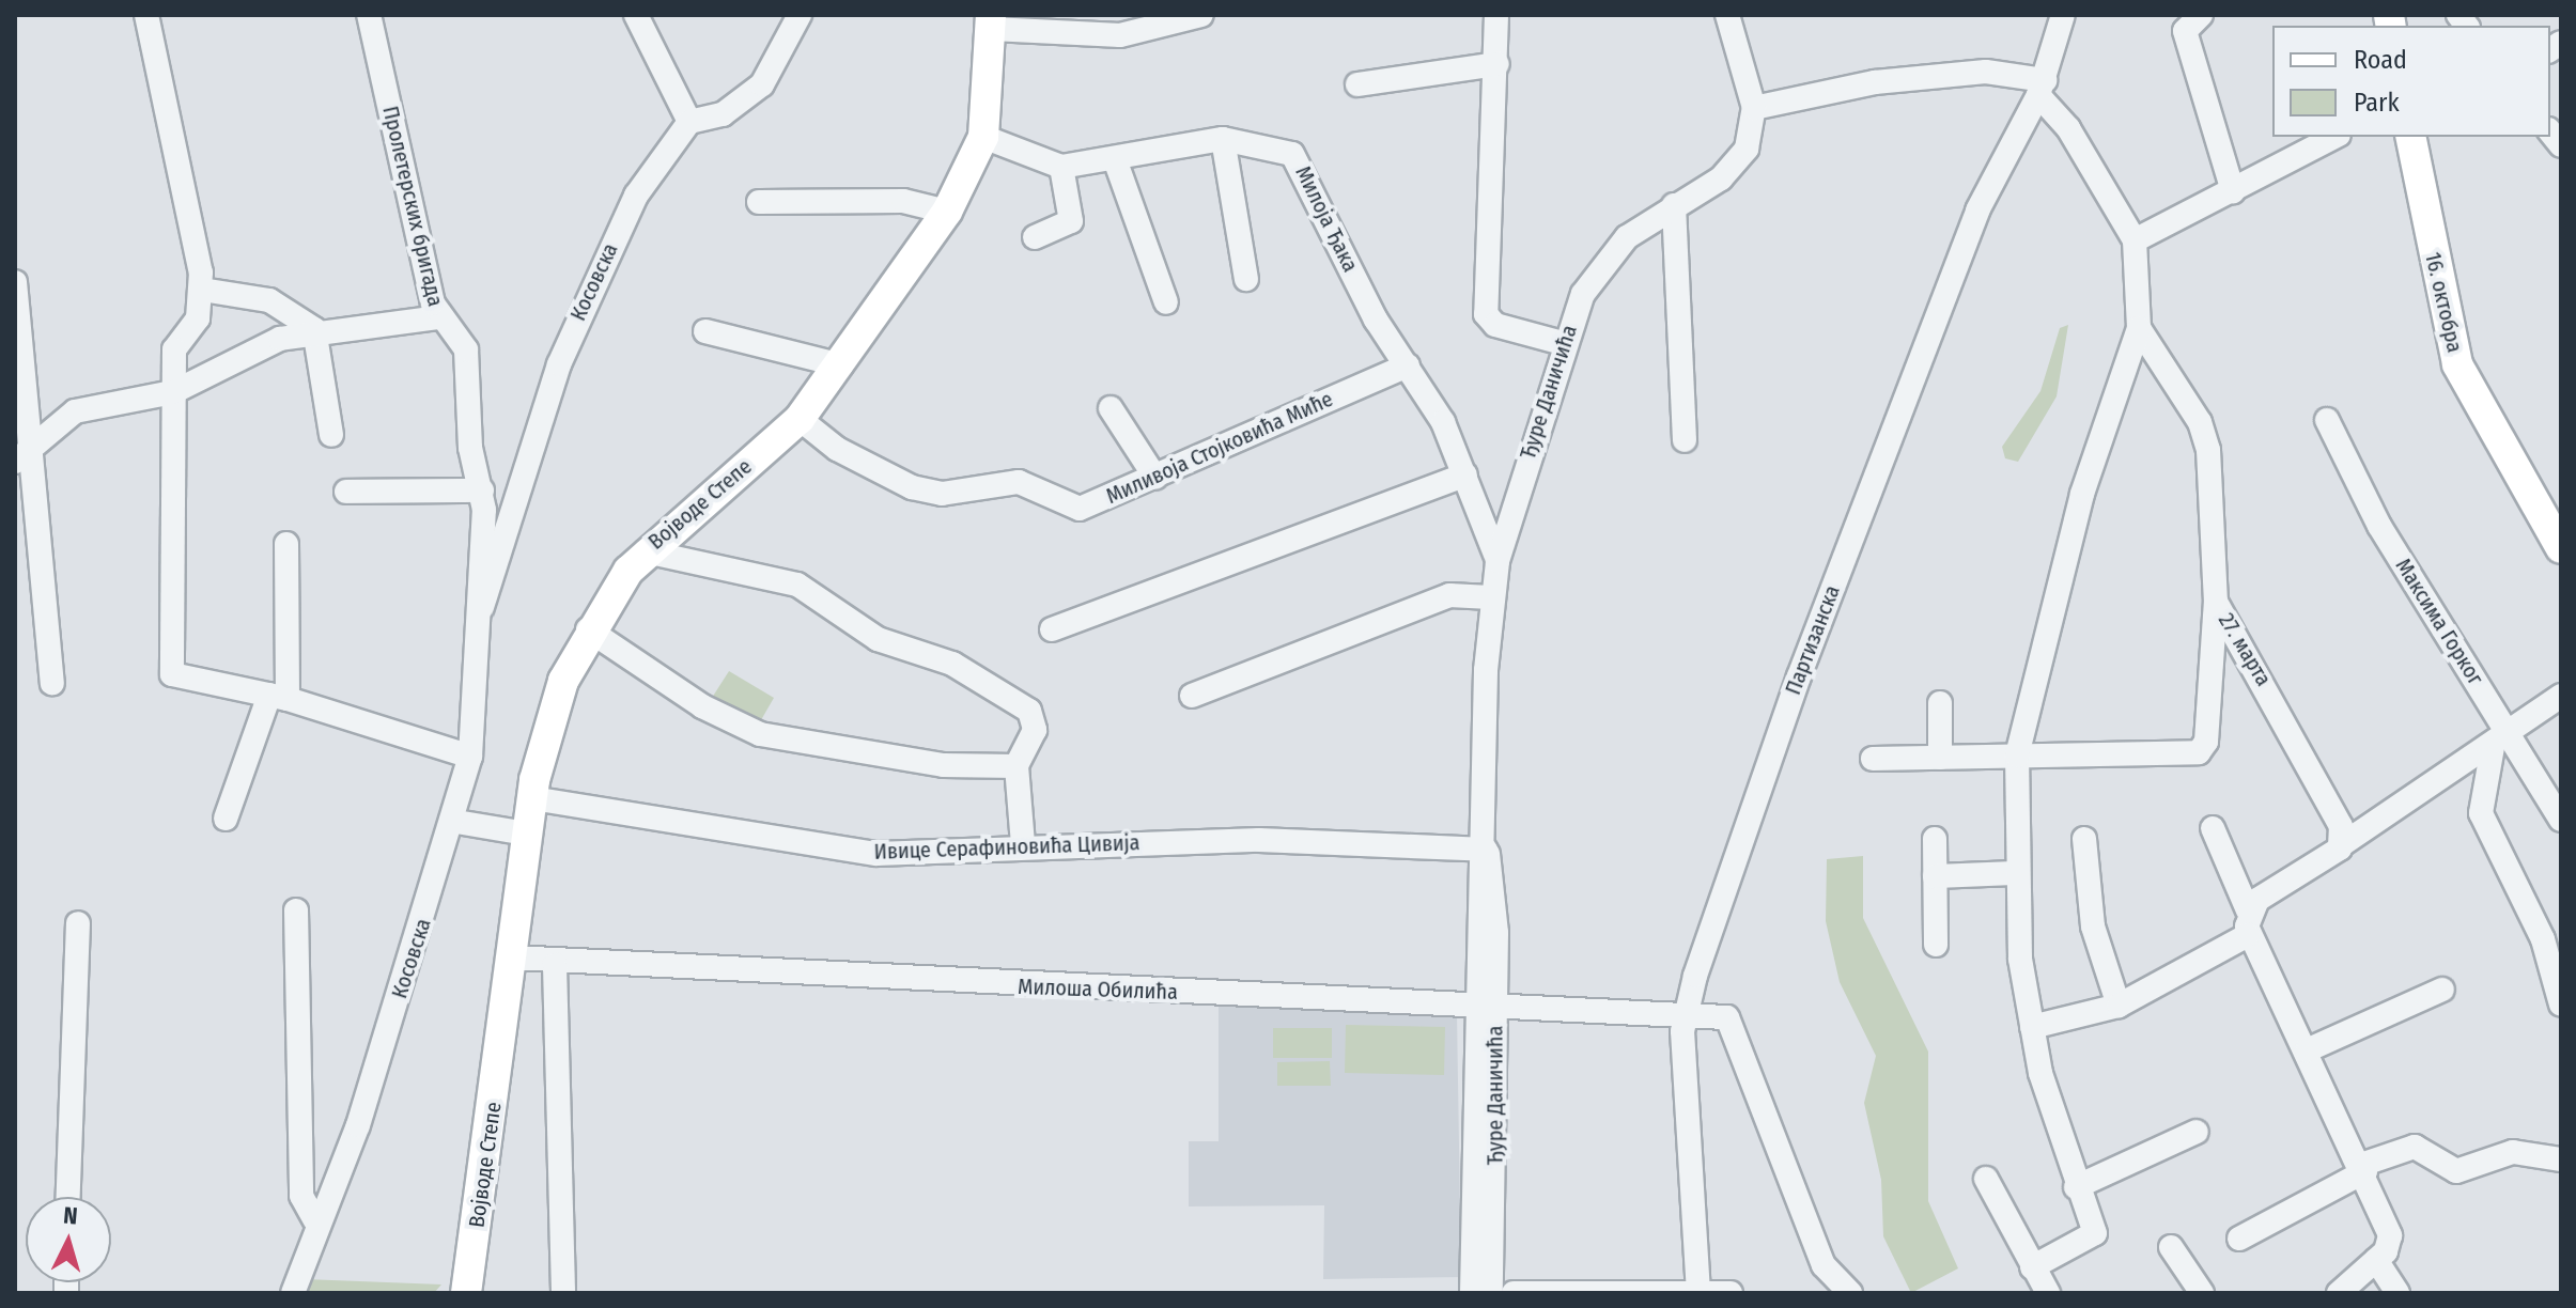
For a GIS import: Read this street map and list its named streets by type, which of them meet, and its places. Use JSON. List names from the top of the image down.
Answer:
{
  "streets": {
    "main road": ["16. октобра", "Војводе Степе"],
    "street": [
      "Пролетерских бригада",
      "Милоја Ђака",
      "Косовска",
      "Ђуре Даничића",
      "Миливоја Стојковића Миће",
      "Максима Горког",
      "Партизанска",
      "27. марта",
      "Ивице Серафиновића Цивија",
      "Милоша Обилића"
    ]
  },
  "crossings": [
    ["Пролетерских бригада", "Косовска"],
    ["Милоја Ђака", "Ђуре Даничића"],
    ["Милоја Ђака", "Миливоја Стојковића Миће"],
    ["Милоја Ђака", "Војводе Степе"],
    ["Ђуре Даничића", "Ивице Серафиновића Цивија"],
    ["Ђуре Даничића", "Милоша Обилића"],
    ["Миливоја Стојковића Миће", "Војводе Степе"],
    ["Војводе Степе", "Ивице Серафиновића Цивија"],
    ["Војводе Степе", "Милоша Обилића"],
    ["Партизанска", "Милоша Обилића"]
  ],
  "legend": ["Road", "Park"],
  "north": "top"
}
